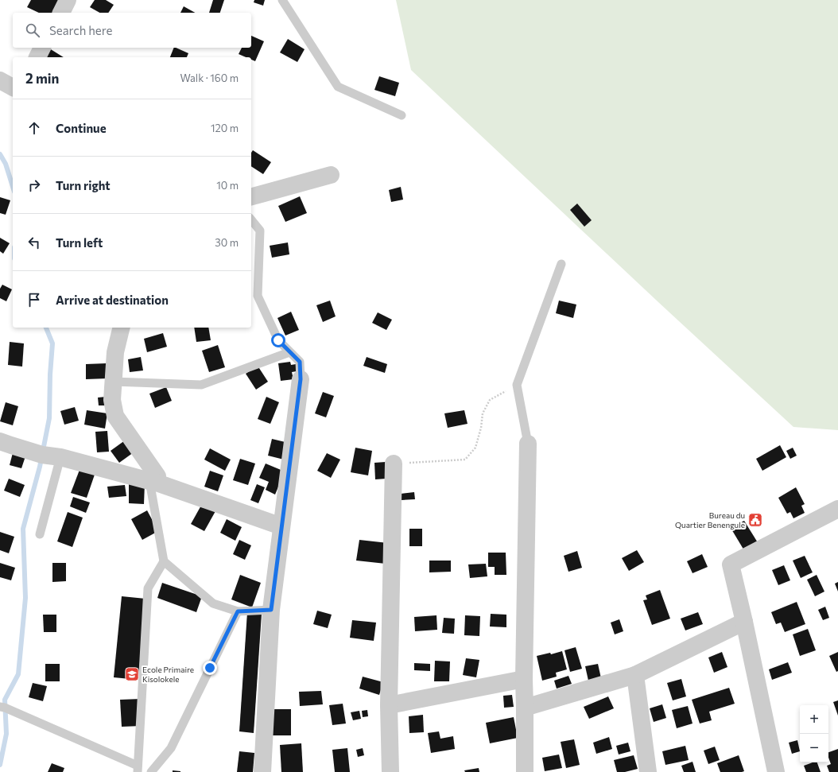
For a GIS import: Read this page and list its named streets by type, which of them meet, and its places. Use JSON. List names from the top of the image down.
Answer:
{
  "places": {
    "public building": ["Bureau du Quartier Benengule"],
    "school or university": ["Ecole Primaire Kisolokele"]
  },
  "page": {
    "search": "Search here",
    "heading": ["2 min", "Walk · 160 m"],
    "list": [
      ["Continue", "120 m"],
      ["Turn right", "10 m"],
      ["Turn left", "30 m"],
      "Arrive at destination"
    ],
    "map_buttons": ["+", "−"]
  }
}
